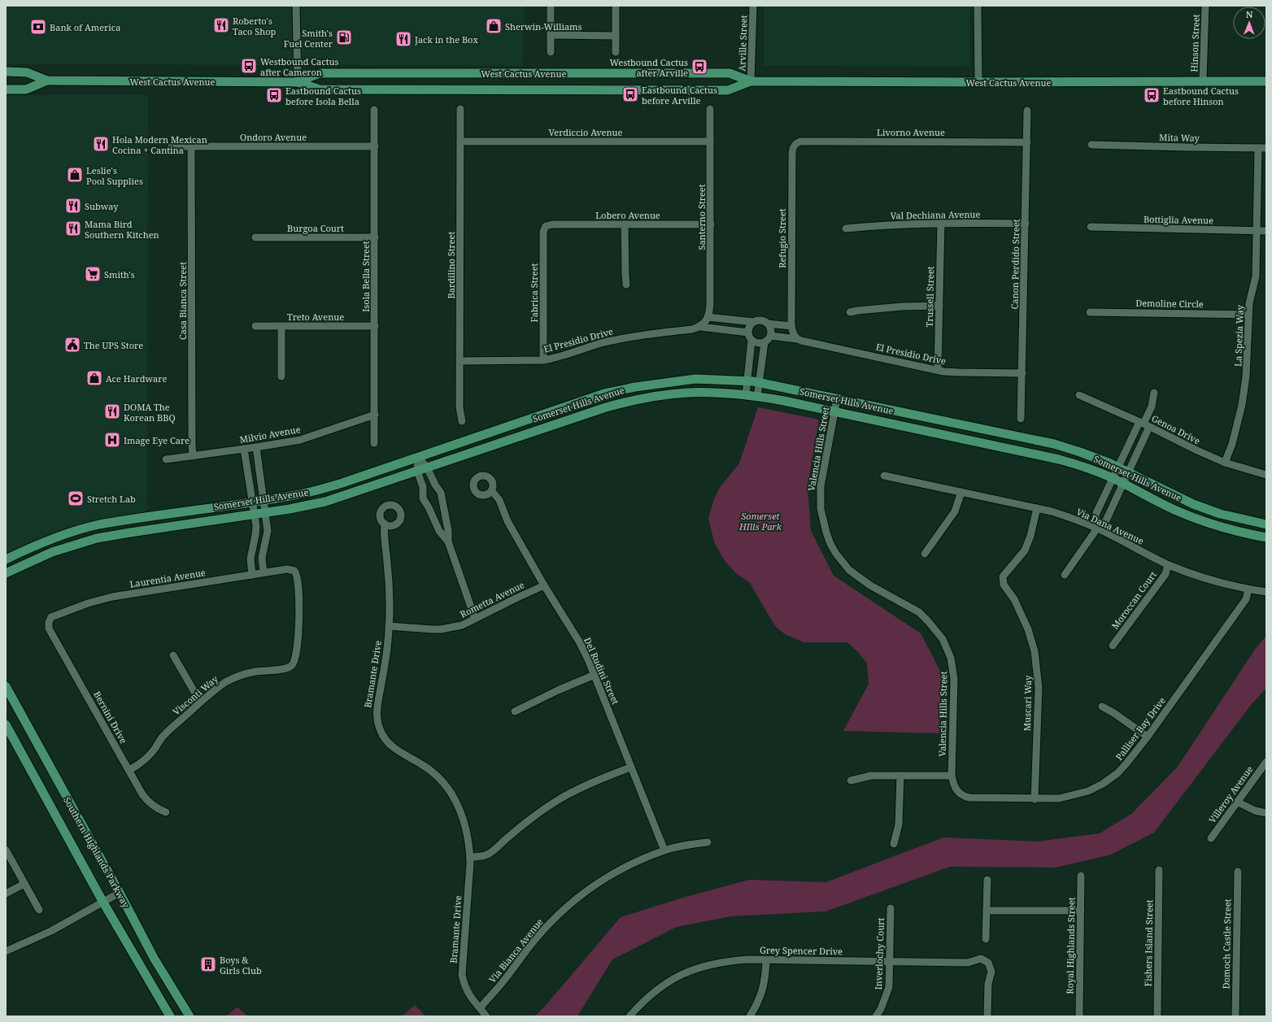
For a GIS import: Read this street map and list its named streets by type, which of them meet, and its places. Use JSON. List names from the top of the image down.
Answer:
{
  "streets": {
    "main road": ["West Cactus Avenue", "Somerset Hills Avenue", "Southern Highlands Parkway"],
    "street": [
      "Arville Street",
      "Hinson Street",
      "Verdiccio Avenue",
      "Livorno Avenue",
      "Ondoro Avenue",
      "Mita Way",
      "Lobero Avenue",
      "Val Dechiana Avenue",
      "Santerno Street",
      "Bottiglia Avenue",
      "Burgoa Court",
      "Refugio Street",
      "Canon Perdido Street",
      "Bardilino Street",
      "Isola Bella Street",
      "Fabrica Street",
      "Trussell Street",
      "Casa Bianca Street",
      "Demoline Circle",
      "Treto Avenue",
      "La Spezia Way",
      "El Presidio Drive",
      "Genoa Drive",
      "Milvio Avenue",
      "Valencia Hills Street",
      "Via Dana Avenue",
      "Laurentia Avenue",
      "Rometta Avenue",
      "Moroccan Court",
      "Del Rudini Street",
      "Bramante Drive",
      "Visconti Way",
      "Muscari Way",
      "Bernini Drive",
      "Palliser Bay Drive",
      "Villeroy Avenue",
      "Fishers Island Street",
      "Domoch Castle Street",
      "Royal Highlands Street",
      "Via Bianca Avenue",
      "Grey Spencer Drive",
      "Inverlochy Court"
    ]
  },
  "crossings": [
    ["Arville Street", "West Cactus Avenue"],
    ["Hinson Street", "West Cactus Avenue"],
    ["Verdiccio Avenue", "Santerno Street"],
    ["Verdiccio Avenue", "Bardilino Street"],
    ["Livorno Avenue", "Refugio Street"],
    ["Livorno Avenue", "Canon Perdido Street"],
    ["Ondoro Avenue", "Isola Bella Street"],
    ["Ondoro Avenue", "Casa Bianca Street"],
    ["Mita Way", "La Spezia Way"],
    ["Lobero Avenue", "Santerno Street"],
    ["Lobero Avenue", "Fabrica Street"],
    ["Val Dechiana Avenue", "Canon Perdido Street"],
    ["Val Dechiana Avenue", "Trussell Street"],
    ["Santerno Street", "El Presidio Drive"],
    ["Bottiglia Avenue", "La Spezia Way"],
    ["Burgoa Court", "Isola Bella Street"],
    ["Refugio Street", "El Presidio Drive"],
    ["Canon Perdido Street", "El Presidio Drive"],
    ["Bardilino Street", "El Presidio Drive"],
    ["Isola Bella Street", "Treto Avenue"],
    ["Isola Bella Street", "Milvio Avenue"],
    ["Fabrica Street", "El Presidio Drive"],
    ["Trussell Street", "El Presidio Drive"],
    ["Casa Bianca Street", "Milvio Avenue"],
    ["Demoline Circle", "La Spezia Way"],
    ["La Spezia Way", "Genoa Drive"],
    ["Somerset Hills Avenue", "Valencia Hills Street"],
    ["Valencia Hills Street", "Palliser Bay Drive"],
    ["Via Dana Avenue", "Moroccan Court"],
    ["Via Dana Avenue", "Muscari Way"],
    ["Via Dana Avenue", "Palliser Bay Drive"],
    ["Laurentia Avenue", "Visconti Way"],
    ["Laurentia Avenue", "Bernini Drive"],
    ["Rometta Avenue", "Del Rudini Street"],
    ["Rometta Avenue", "Bramante Drive"],
    ["Del Rudini Street", "Via Bianca Avenue"],
    ["Bramante Drive", "Via Bianca Avenue"],
    ["Visconti Way", "Bernini Drive"],
    ["Muscari Way", "Palliser Bay Drive"],
    ["Grey Spencer Drive", "Inverlochy Court"]
  ],
  "parks": ["Somerset HIlls Park"],
  "places": {
    "restaurant": [
      "Roberto's Taco Shop",
      "Jack in the Box",
      "Hola Modern Mexican Cocina + Cantina",
      "Subway",
      "Mama Bird Southern Kitchen",
      "DOMA The Korean BBQ"
    ],
    "shop": ["Sherwin-Williams", "Leslie's Pool Supplies", "Ace Hardware"],
    "bank": ["Bank of America"],
    "fuel station": ["Smith's Fuel Center"],
    "bus stop": [
      "Westbound Cactus after Cameron",
      "Westbound Cactus after Arville",
      "Eastbound Cactus before Arville",
      "Eastbound Cactus before Isola Bella",
      "Eastbound Cactus before Hinson"
    ],
    "supermarket": ["Smith's"],
    "public building": ["The UPS Store"],
    "hospital": ["Image Eye Care"],
    "sports": ["Stretch Lab"],
    "building": ["Boys & Girls Club"]
  },
  "north": "top"
}
